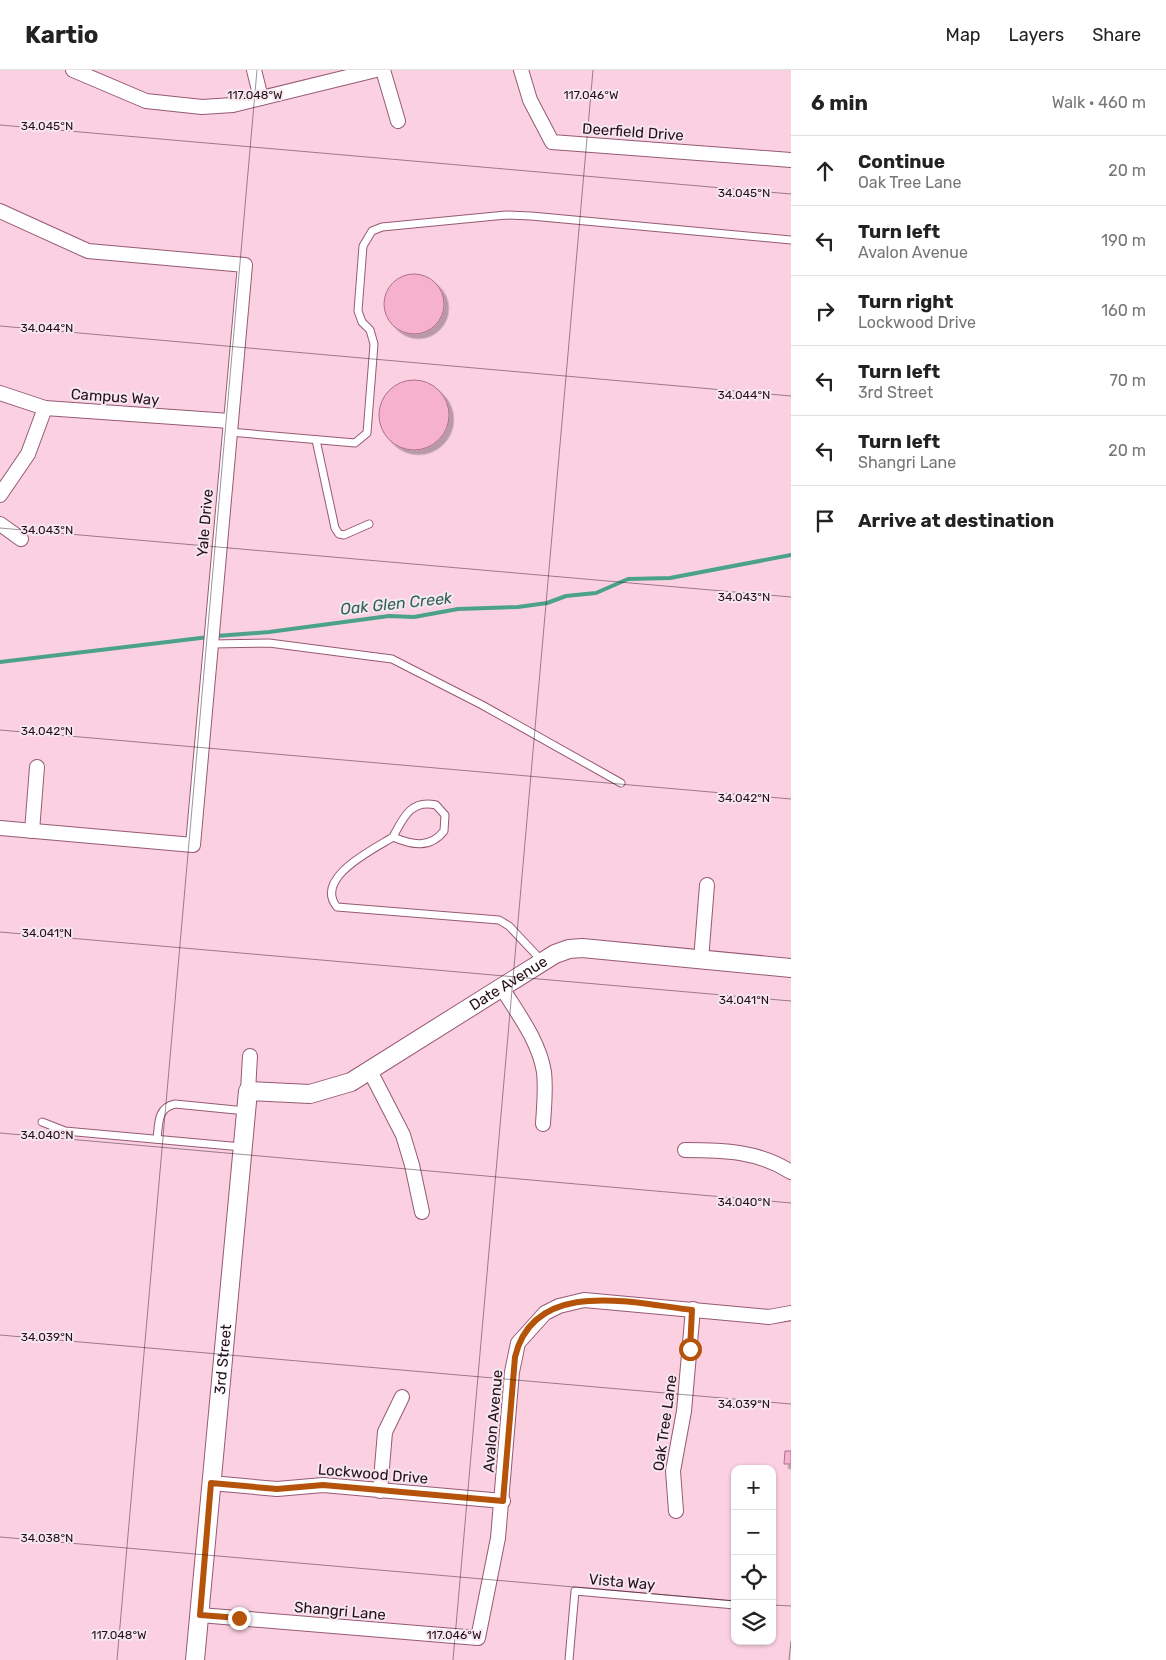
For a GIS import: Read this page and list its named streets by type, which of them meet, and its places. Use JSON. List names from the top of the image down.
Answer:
{
  "streets": {
    "street": [
      "Deerfield Drive",
      "Campus Way",
      "Yale Drive",
      "Date Avenue",
      "3rd Street",
      "Avalon Avenue",
      "Oak Tree Lane",
      "Lockwood Drive",
      "Shangri Lane"
    ],
    "lane": ["Vista Way"]
  },
  "crossings": [
    ["Campus Way", "Yale Drive"],
    ["Date Avenue", "3rd Street"],
    ["3rd Street", "Lockwood Drive"],
    ["3rd Street", "Shangri Lane"],
    ["Avalon Avenue", "Oak Tree Lane"],
    ["Avalon Avenue", "Lockwood Drive"],
    ["Avalon Avenue", "Shangri Lane"]
  ],
  "water": ["Oak Glen Creek"],
  "page": {
    "header": "Kartio",
    "nav": ["Map", "Layers", "Share"],
    "heading": ["6 min", "Walk · 460 m"],
    "list": [
      ["Continue", "Oak Tree Lane", "20 m"],
      ["Turn left", "Avalon Avenue", "190 m"],
      ["Turn right", "Lockwood Drive", "160 m"],
      ["Turn left", "3rd Street", "70 m"],
      ["Turn left", "Shangri Lane", "20 m"],
      "Arrive at destination"
    ],
    "map_buttons": ["+", "−"]
  },
  "coordinates": [
    "117.048°W",
    "117.046°W",
    "34.045°N",
    "34.044°N",
    "34.043°N",
    "34.042°N",
    "34.041°N",
    "34.040°N",
    "34.039°N",
    "34.038°N"
  ]
}
